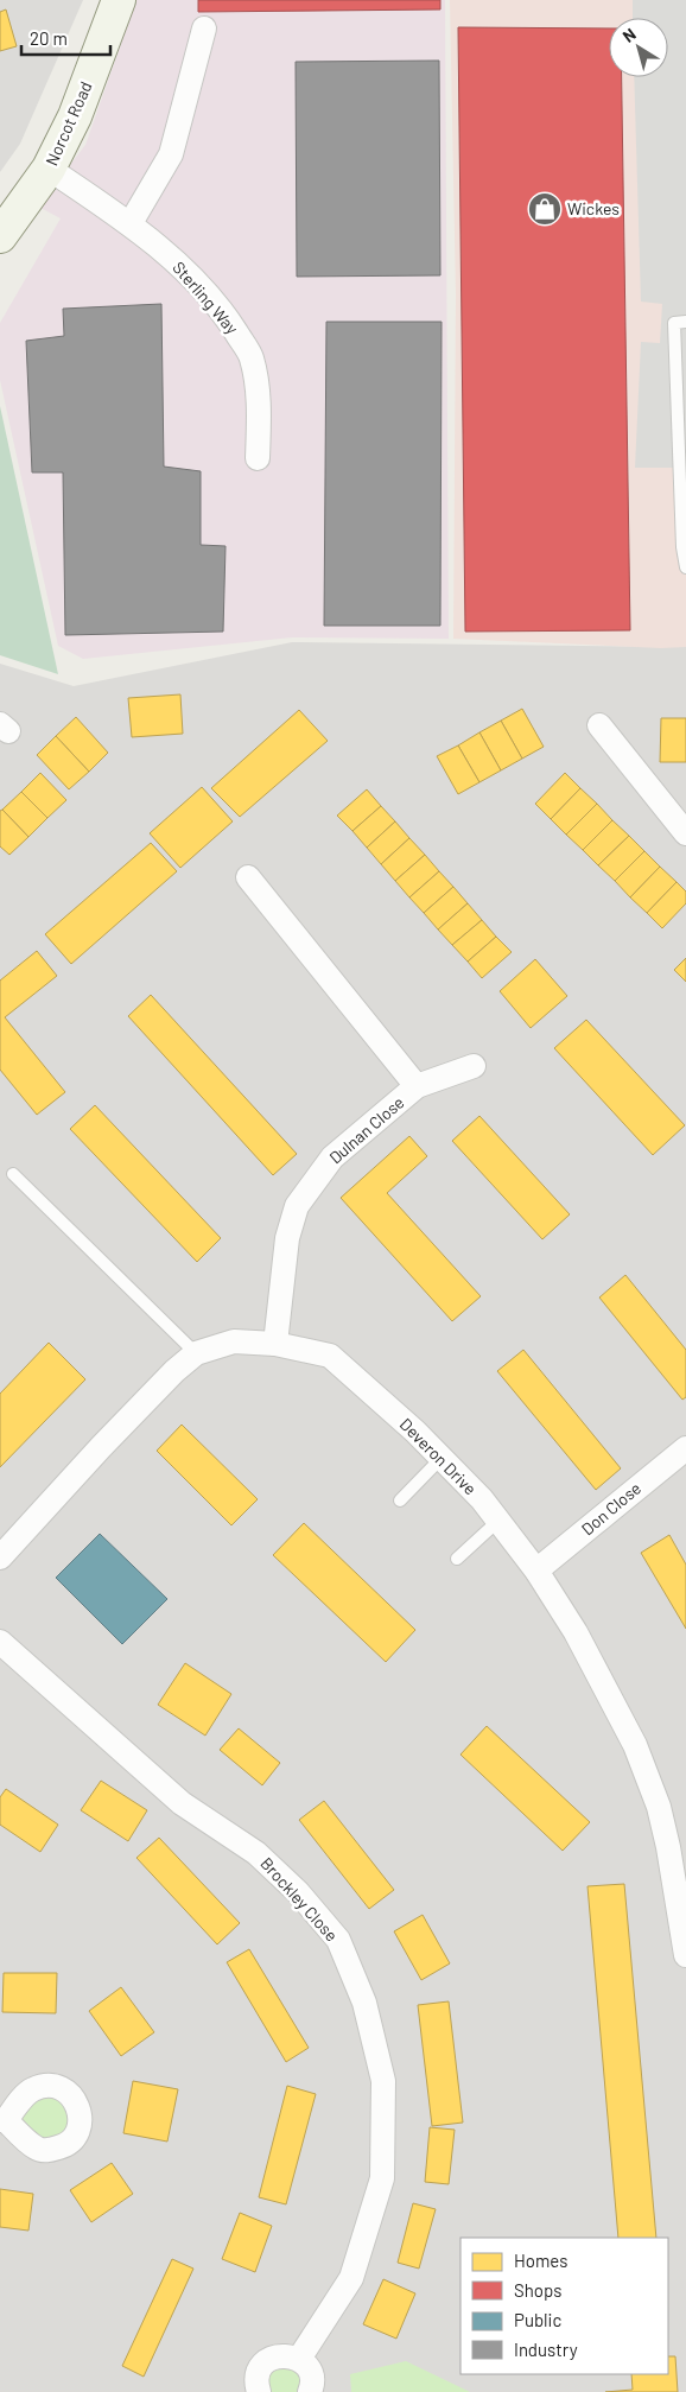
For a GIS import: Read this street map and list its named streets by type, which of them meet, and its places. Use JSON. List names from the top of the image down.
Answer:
{
  "streets": {
    "street": [
      "Norcot Road",
      "Sterling Way",
      "Dulnan Close",
      "Deveron Drive",
      "Don Close",
      "Brockley Close"
    ]
  },
  "crossings": [
    ["Norcot Road", "Sterling Way"],
    ["Dulnan Close", "Deveron Drive"],
    ["Deveron Drive", "Don Close"]
  ],
  "places": {
    "shop": ["Wickes"]
  },
  "legend": [
    "Homes",
    "Shops",
    "Public",
    "Industry"
  ],
  "scale_bar": "20 m",
  "north": "top left"
}
